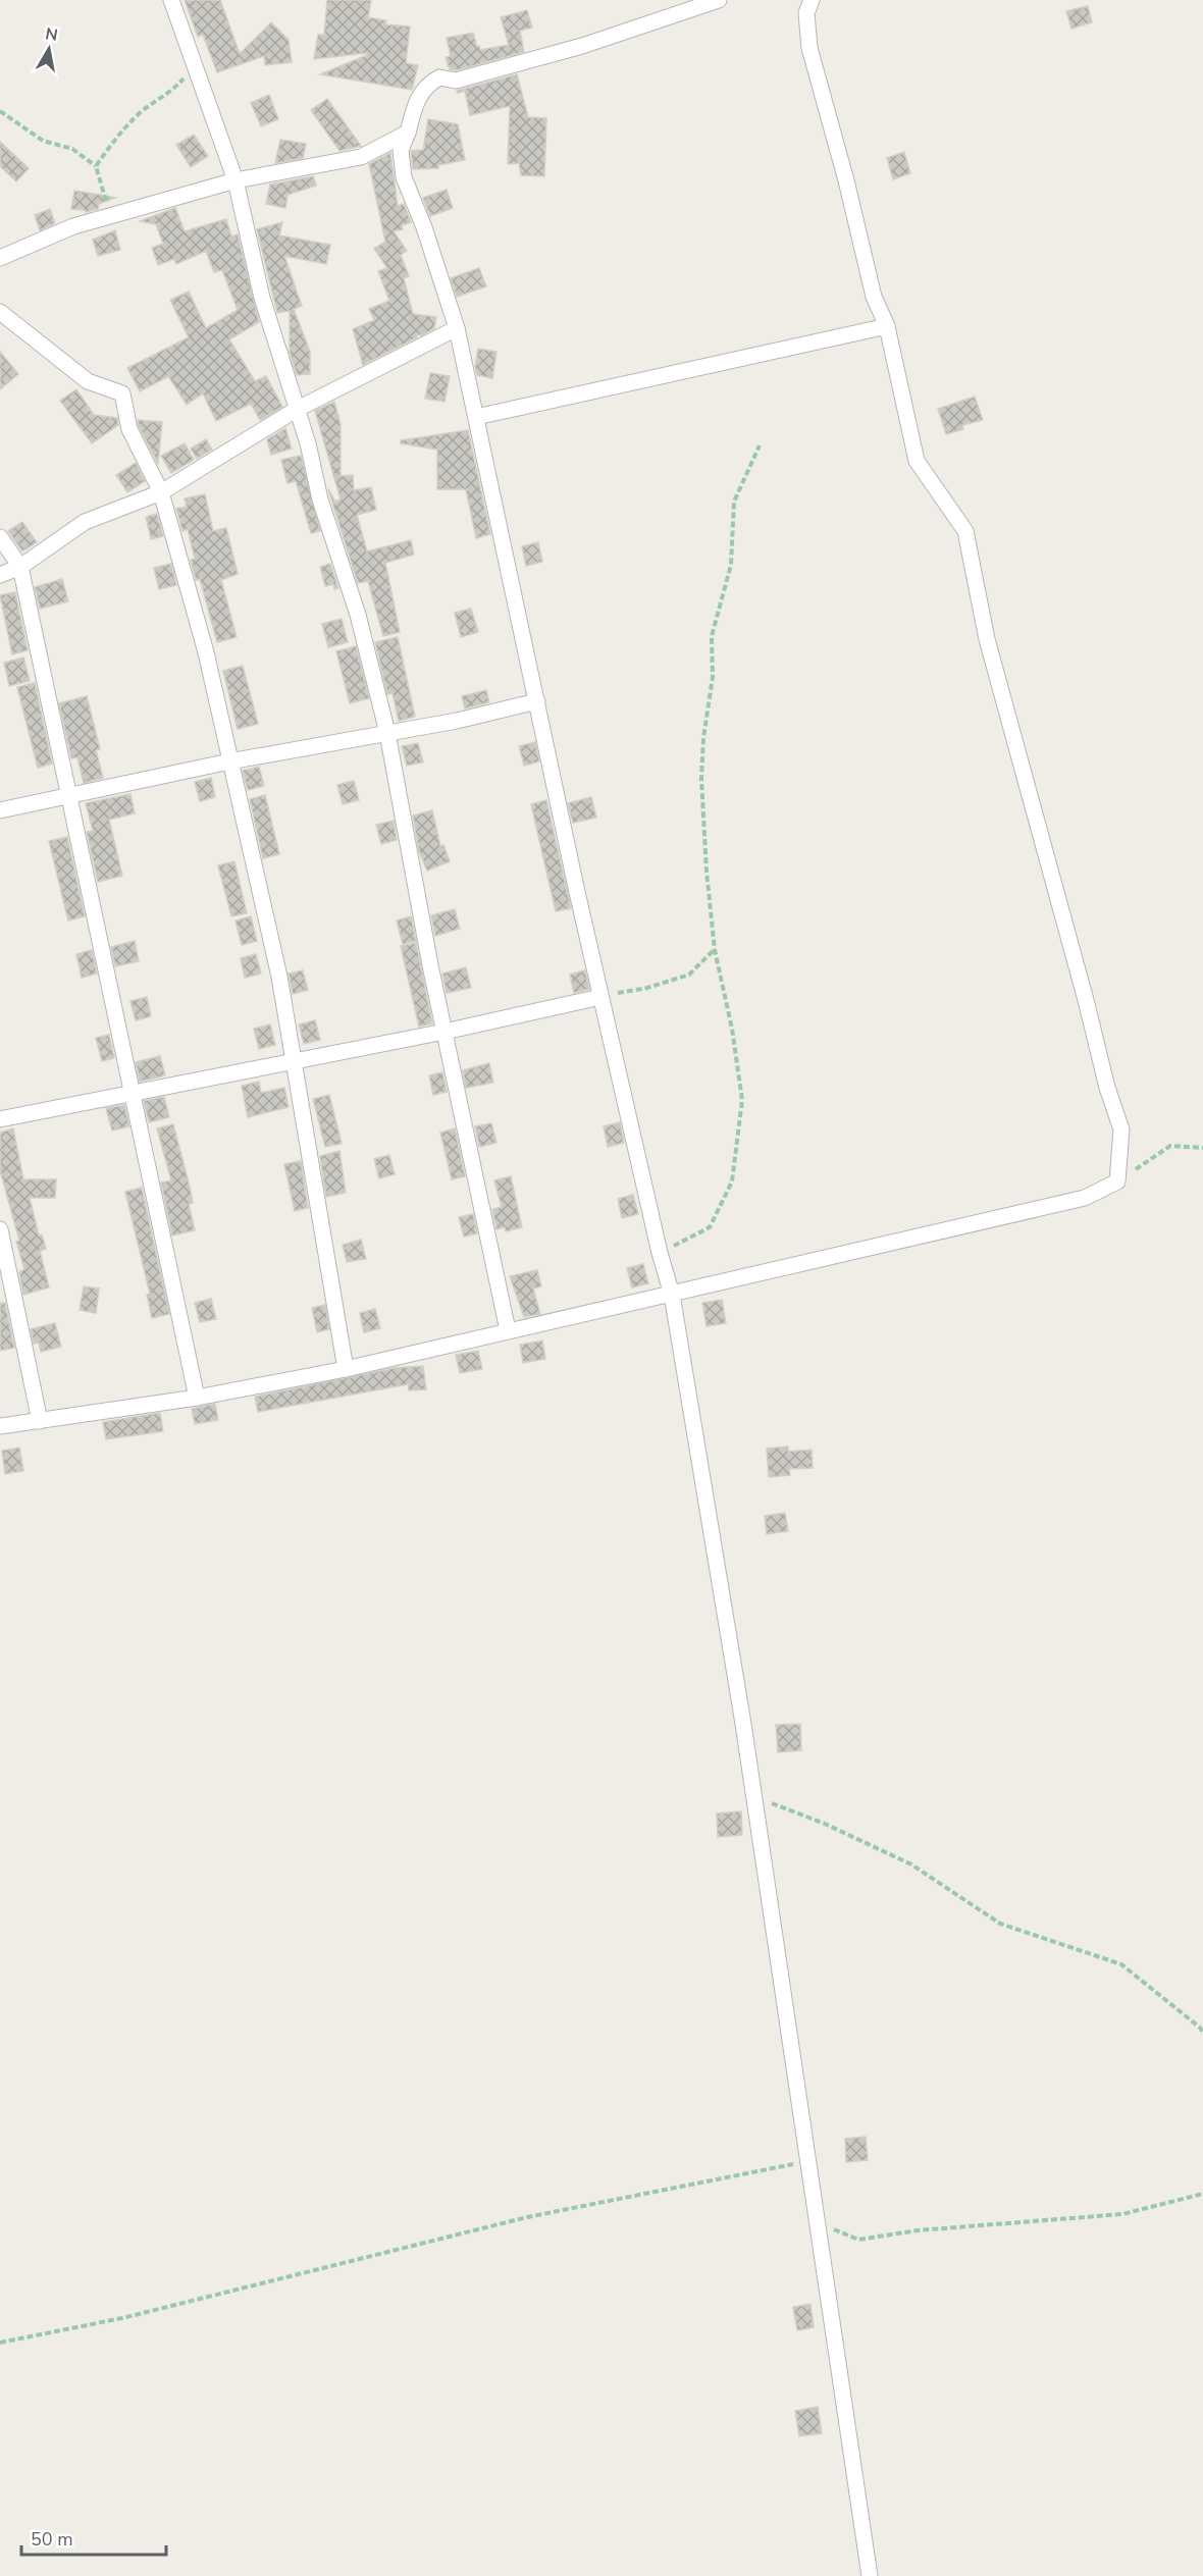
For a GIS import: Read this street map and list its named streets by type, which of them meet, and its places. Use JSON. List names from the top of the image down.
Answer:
{
  "scale_bar": "50 m",
  "north": "top"
}
